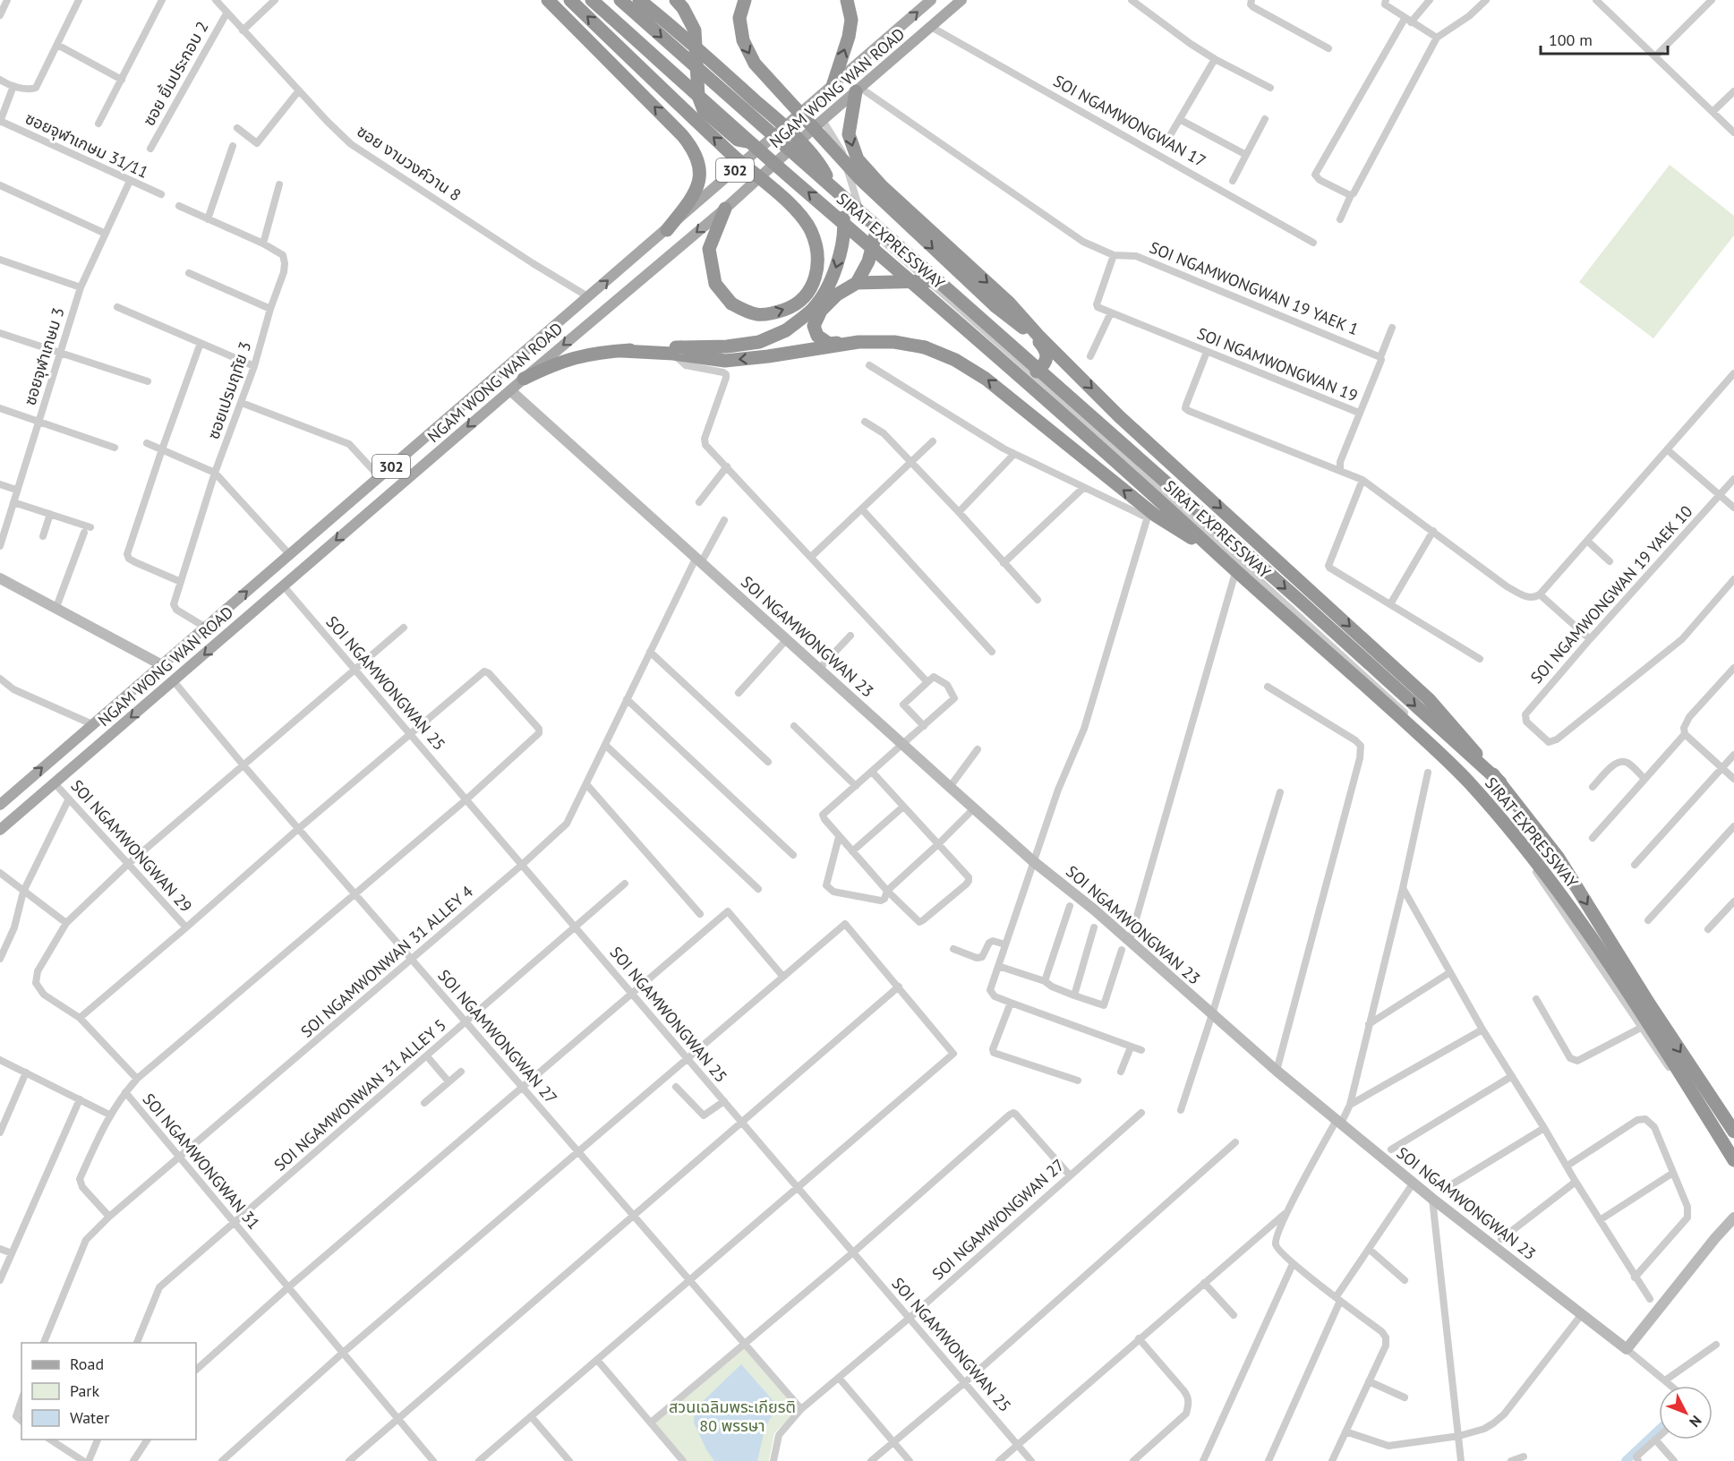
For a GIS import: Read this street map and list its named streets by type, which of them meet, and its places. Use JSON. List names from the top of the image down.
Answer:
{
  "streets": {
    "highway": ["SIRAT EXPRESSWAY"],
    "main road": ["NGAM WONG WAN ROAD", "302"],
    "street": [
      "ซอย ยิ้มประกอบ 2",
      "SOI NGAMWONGWAN 17",
      "ซอยจุฬาเกษม 31/11",
      "ซอย งามวงค์วาน 8",
      "SOI NGAMWONGWAN 19 YAEK 1",
      "ซอยจุฬาเกษม 3",
      "SOI NGAMWONGWAN 19",
      "ซอยเปรมฤทัย 3",
      "SOI NGAMWONGWAN 19 YAEK 10",
      "SOI NGAMWONGWAN 23",
      "SOI NGAMWONGWAN 25",
      "SOI NGAMWONGWAN 29",
      "SOI NGAMWONWAN 31 ALLEY 4",
      "SOI NGAMWONGWAN 27",
      "SOI NGAMWONWAN 31 ALLEY 5",
      "SOI NGAMWONGWAN 31"
    ]
  },
  "crossings": [
    ["ซอย ยิ้มประกอบ 2", "ซอย งามวงค์วาน 8"],
    ["NGAM WONG WAN ROAD", "SOI NGAMWONGWAN 17"],
    ["NGAM WONG WAN ROAD", "ซอย งามวงค์วาน 8"],
    ["NGAM WONG WAN ROAD", "ซอยเปรมฤทัย 3"],
    ["NGAM WONG WAN ROAD", "SOI NGAMWONGWAN 23"],
    ["NGAM WONG WAN ROAD", "SOI NGAMWONGWAN 25"],
    ["NGAM WONG WAN ROAD", "SOI NGAMWONGWAN 29"],
    ["NGAM WONG WAN ROAD", "SOI NGAMWONGWAN 27"],
    ["ซอยจุฬาเกษม 31/11", "ซอยจุฬาเกษม 3"],
    ["SOI NGAMWONGWAN 23", "SOI NGAMWONWAN 31 ALLEY 4"],
    ["SOI NGAMWONGWAN 25", "SOI NGAMWONWAN 31 ALLEY 4"],
    ["SOI NGAMWONGWAN 25", "SOI NGAMWONGWAN 27"],
    ["SOI NGAMWONGWAN 25", "SOI NGAMWONWAN 31 ALLEY 5"],
    ["SOI NGAMWONWAN 31 ALLEY 4", "SOI NGAMWONGWAN 27"],
    ["SOI NGAMWONWAN 31 ALLEY 4", "SOI NGAMWONGWAN 31"],
    ["SOI NGAMWONGWAN 27", "SOI NGAMWONWAN 31 ALLEY 5"],
    ["SOI NGAMWONWAN 31 ALLEY 5", "SOI NGAMWONGWAN 31"]
  ],
  "parks": ["สวนเฉลิมพระเกียรติ 80 พรรษา"],
  "legend": ["Road", "Park", "Water"],
  "scale_bar": "100 m",
  "north": "bottom right"
}
